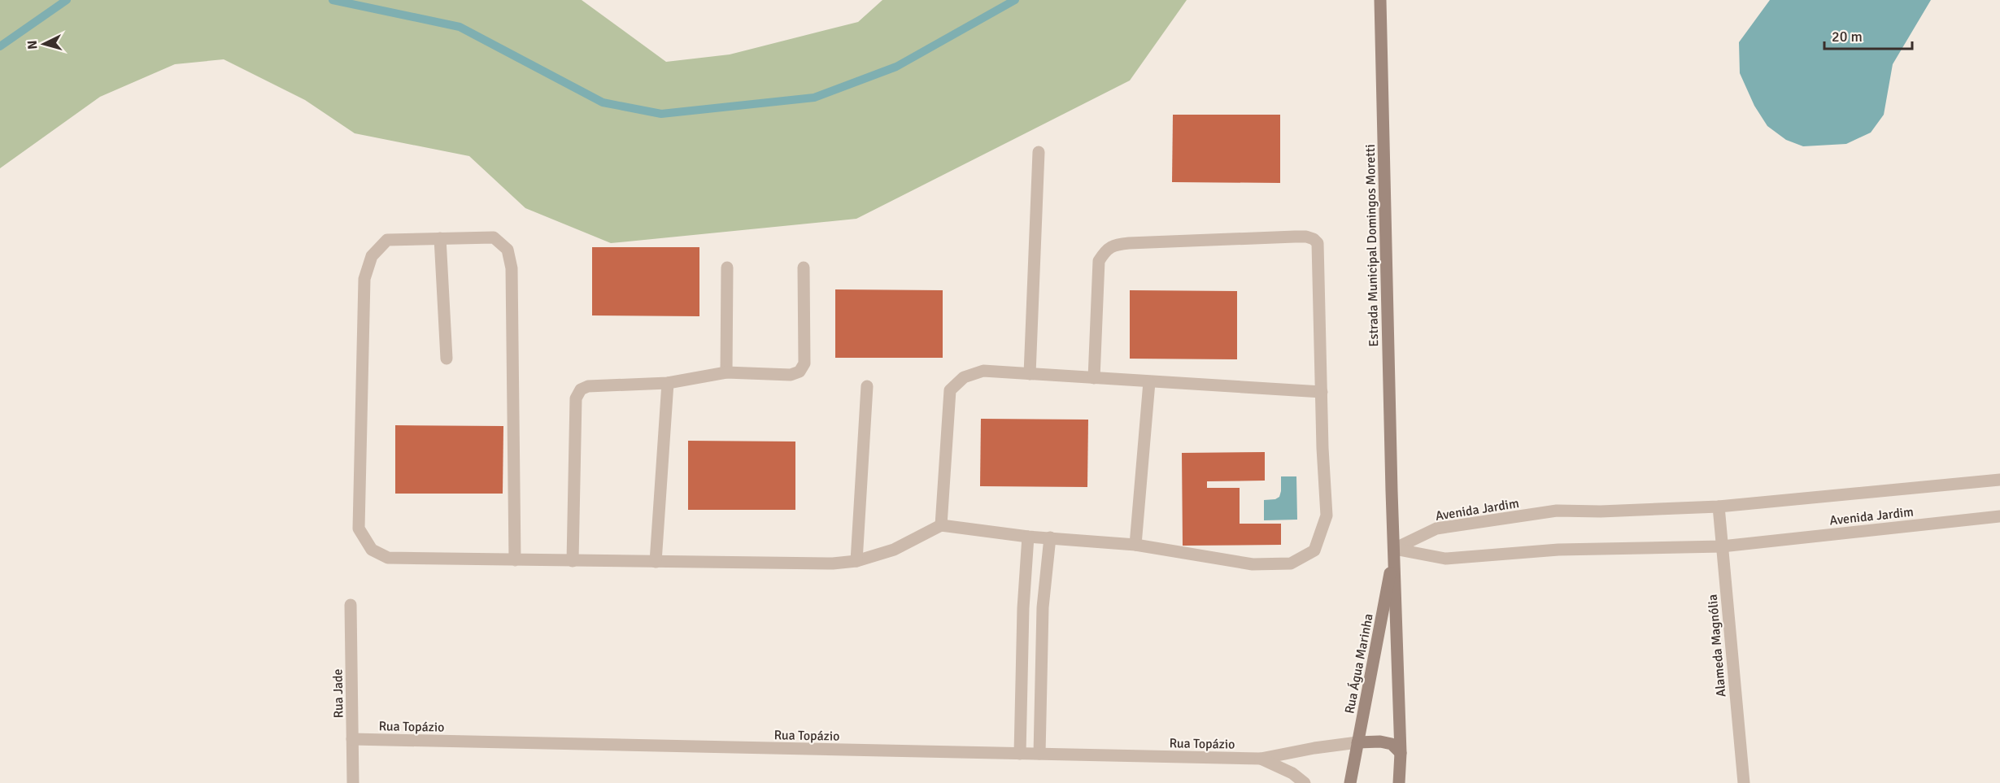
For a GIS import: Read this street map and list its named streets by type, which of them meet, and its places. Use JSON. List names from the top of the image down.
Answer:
{
  "streets": {
    "street": [
      "Estrada Municipal Domingos Moretti",
      "Avenida Jardim",
      "Alameda Magnólia",
      "Rua Água Marinha",
      "Rua Jade",
      "Rua Topázio"
    ]
  },
  "crossings": [
    ["Estrada Municipal Domingos Moretti", "Avenida Jardim"],
    ["Estrada Municipal Domingos Moretti", "Rua Água Marinha"],
    ["Avenida Jardim", "Alameda Magnólia"],
    ["Avenida Jardim", "Rua Água Marinha"],
    ["Rua Jade", "Rua Topázio"]
  ],
  "scale_bar": "20 m",
  "north": "left"
}
